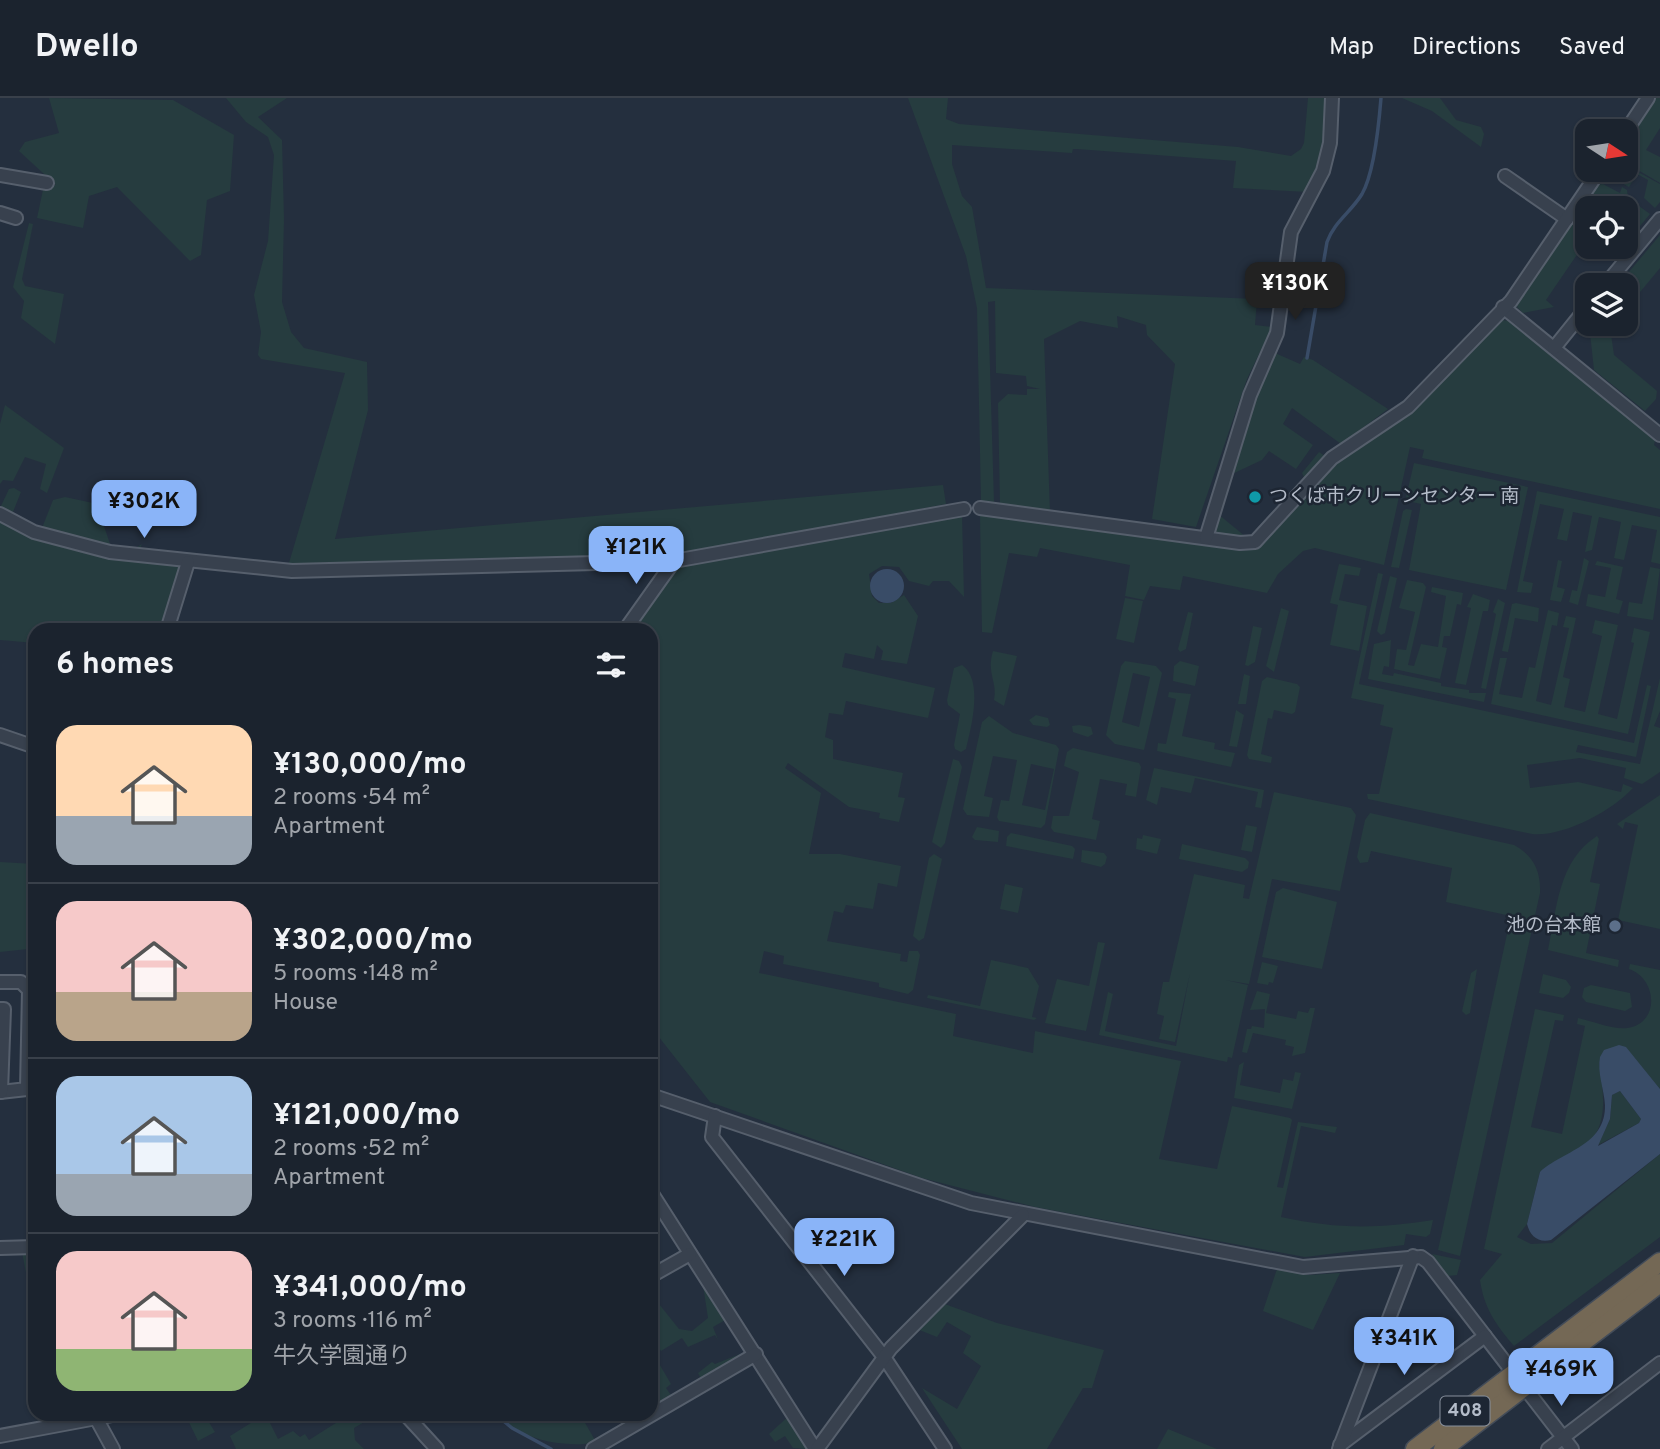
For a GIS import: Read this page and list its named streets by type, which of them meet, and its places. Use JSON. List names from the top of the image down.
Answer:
{
  "streets": {
    "highway": ["408"]
  },
  "places": ["つくば市クリーンセンター 南", "池の台本館"],
  "north": "right",
  "page": {
    "header": "Dwello",
    "nav": ["Map", "Directions", "Saved"],
    "price": [
      "¥130K",
      "¥302K",
      "¥121K",
      "¥221K",
      "¥341K",
      "¥469K"
    ],
    "heading": "6 homes",
    "list": [
      {
        "name": "¥130,000/mo",
        "note": "2 rooms · 54 m² · Apartment"
      },
      {
        "name": "¥302,000/mo",
        "note": "5 rooms · 148 m² · House"
      },
      {
        "name": "¥121,000/mo",
        "note": "2 rooms · 52 m² · Apartment"
      },
      {
        "name": "¥341,000/mo",
        "note": "3 rooms · 116 m² · 牛久学園通り"
      }
    ]
  }
}
